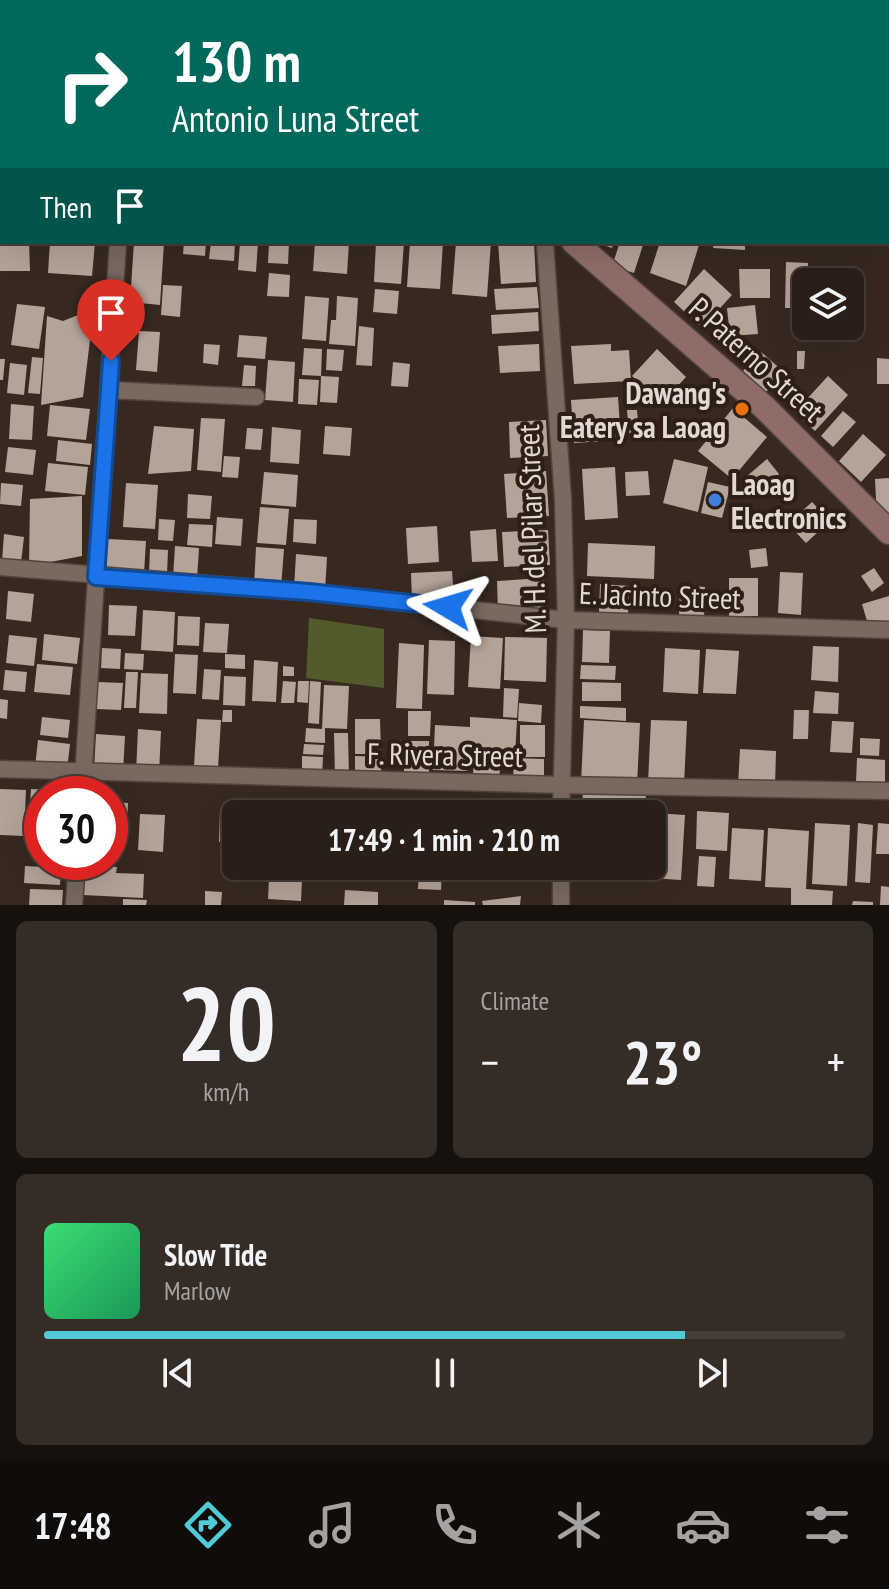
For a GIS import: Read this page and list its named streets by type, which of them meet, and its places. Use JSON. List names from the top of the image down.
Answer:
{
  "streets": {
    "main road": ["P. Paterno Street"],
    "street": ["M. H. del Pilar Street", "E. Jacinto Street", "F. Rivera Street"]
  },
  "crossings": [
    ["M. H. del Pilar Street", "E. Jacinto Street"],
    ["M. H. del Pilar Street", "F. Rivera Street"]
  ],
  "places": ["Dawang's Eatery sa Laoag", "Laoag Electronics"],
  "page": {
    "turn": ["130 m", "Antonio Luna Street"],
    "then": "Then",
    "limit": "30",
    "trip": "17:49 · 1 min · 210 m",
    "tile": [
      ["20", "km/h"],
      "Climate"
    ],
    "heat": ["−", "23°", "+"],
    "song": ["Slow Tide", "Marlow"],
    "tabs": "17:48"
  }
}
